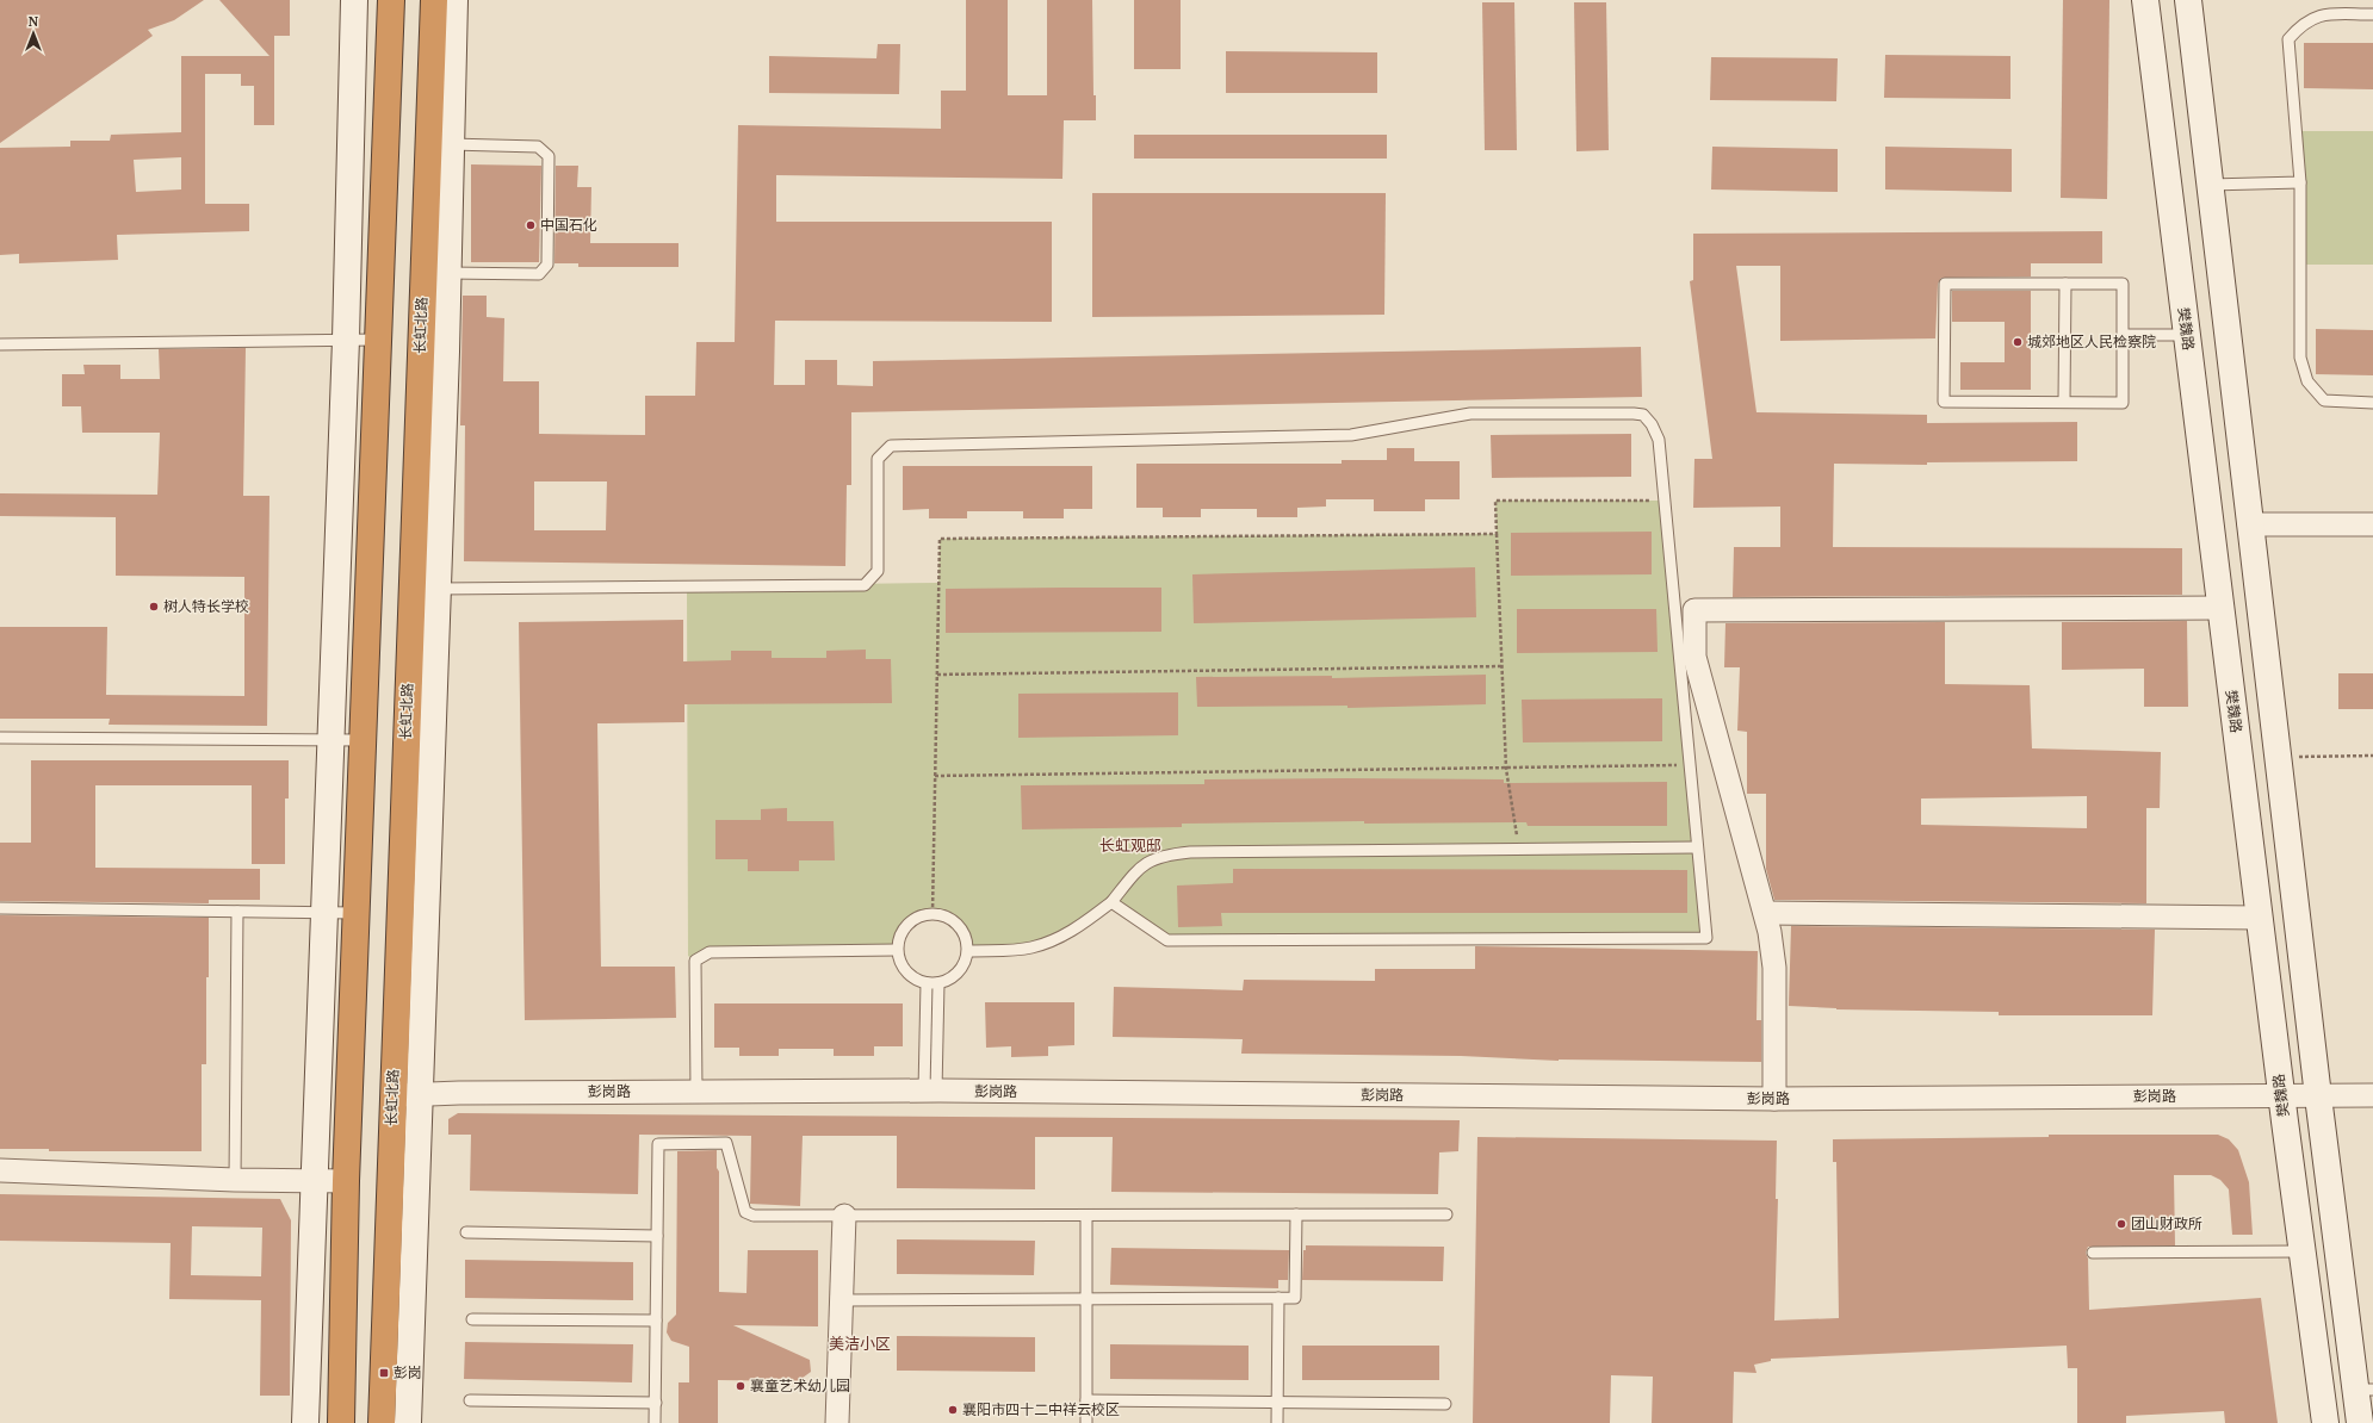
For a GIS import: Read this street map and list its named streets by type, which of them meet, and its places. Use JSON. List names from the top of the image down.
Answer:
{
  "streets": {
    "highway": ["长虹北路"],
    "street": ["樊魏路", "彭岗路"]
  },
  "crossings": [
    ["长虹北路", "彭岗路"],
    ["樊魏路", "彭岗路"]
  ],
  "districts": ["长虹观邸", "美洁小区"],
  "places": {
    "other": [
      "中国石化",
      "城郊地区人民检察院",
      "树人特长学校",
      "团山财政所",
      "襄童艺术幼儿园",
      "襄阳市四十二中祥云校区"
    ],
    "transit": ["彭岗"]
  },
  "north": "top"
}
